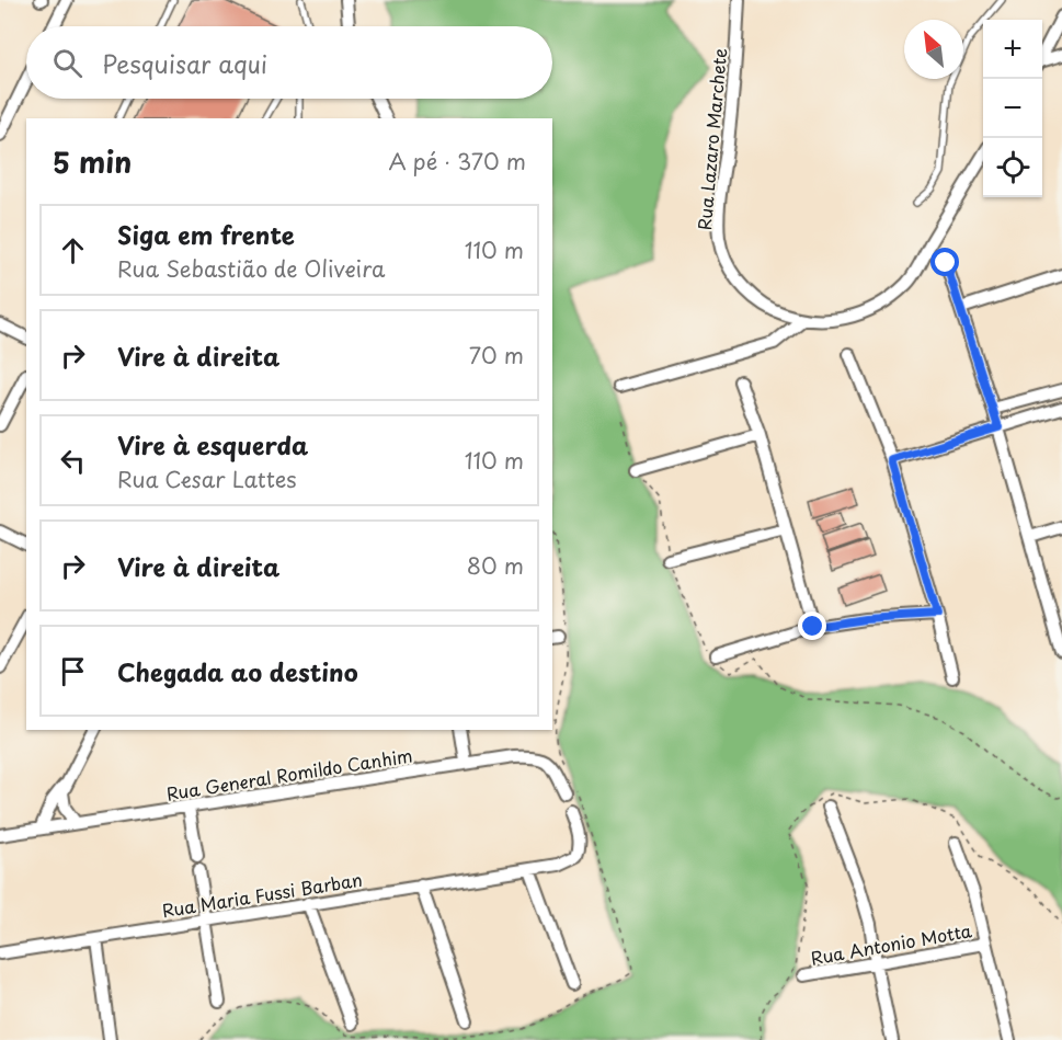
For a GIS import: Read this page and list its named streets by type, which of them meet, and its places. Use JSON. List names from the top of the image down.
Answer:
{
  "streets": {
    "street": [
      "Rua Lazaro Marchete",
      "Rua General Romildo Canhim",
      "Rua Maria Fussi Barban",
      "Rua Antonio Motta"
    ]
  },
  "north": "top left",
  "page": {
    "map_buttons": ["+", "−"],
    "search": "Pesquisar aqui",
    "heading": ["5 min", "A pé · 370 m"],
    "list": [
      ["Siga em frente", "Rua Sebastião de Oliveira", "110 m"],
      ["Vire à direita", "70 m"],
      ["Vire à esquerda", "Rua Cesar Lattes", "110 m"],
      ["Vire à direita", "80 m"],
      "Chegada ao destino"
    ]
  }
}
